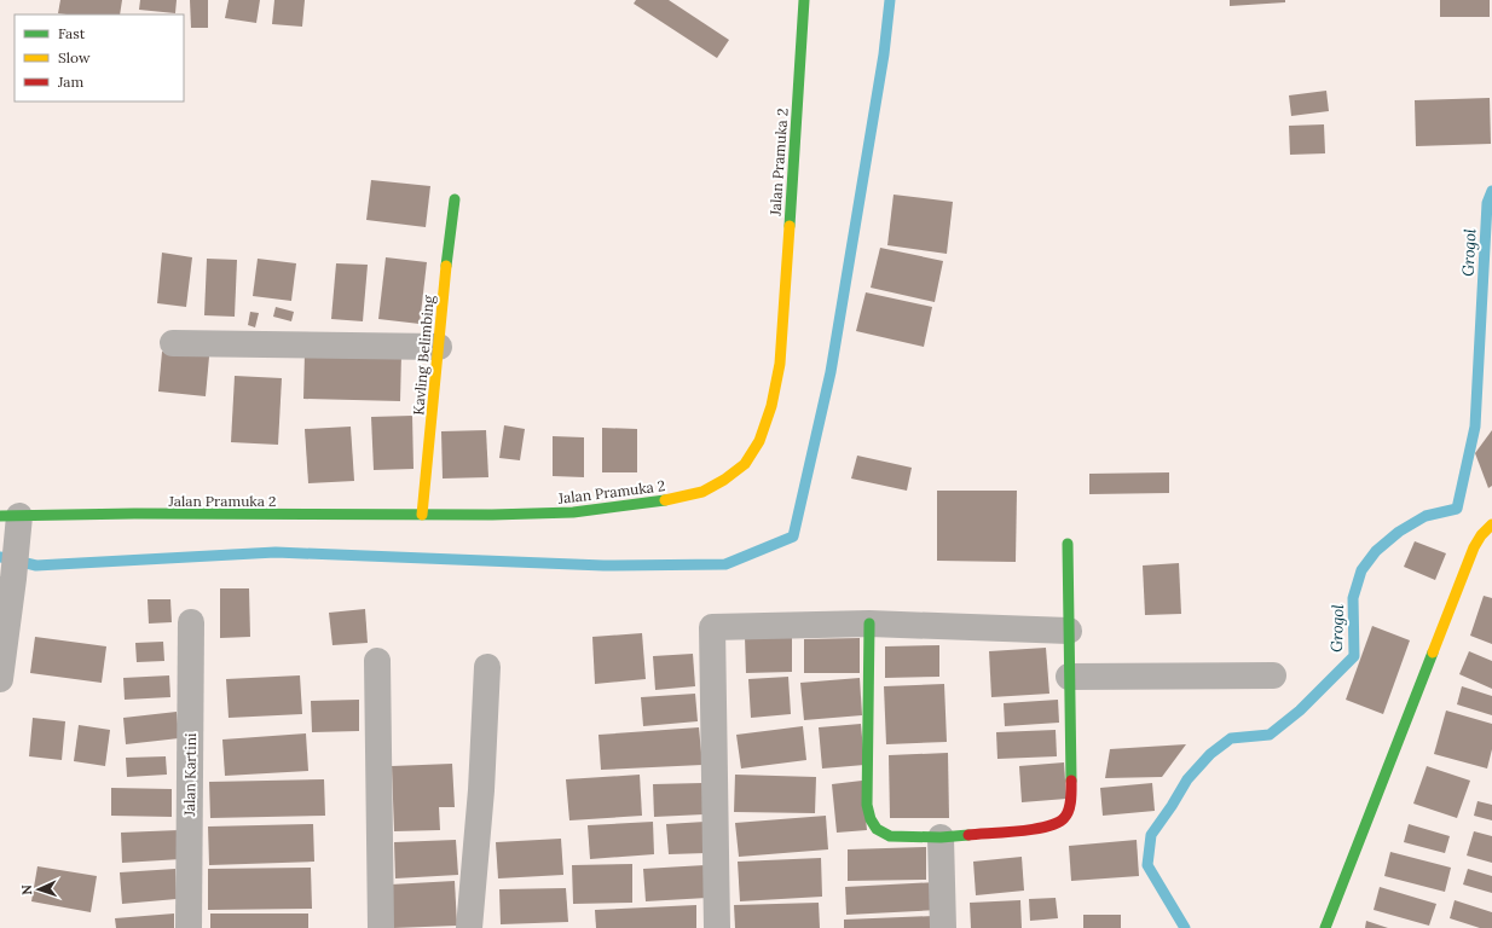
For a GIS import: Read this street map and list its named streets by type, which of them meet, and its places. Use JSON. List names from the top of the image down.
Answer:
{
  "streets": {
    "street": ["Jalan Pramuka 2", "Kavling Belimbing", "Jalan Kartini"]
  },
  "crossings": [
    ["Jalan Pramuka 2", "Kavling Belimbing"]
  ],
  "water": ["Grogol"],
  "legend": ["Fast", "Slow", "Jam"],
  "north": "left"
}
